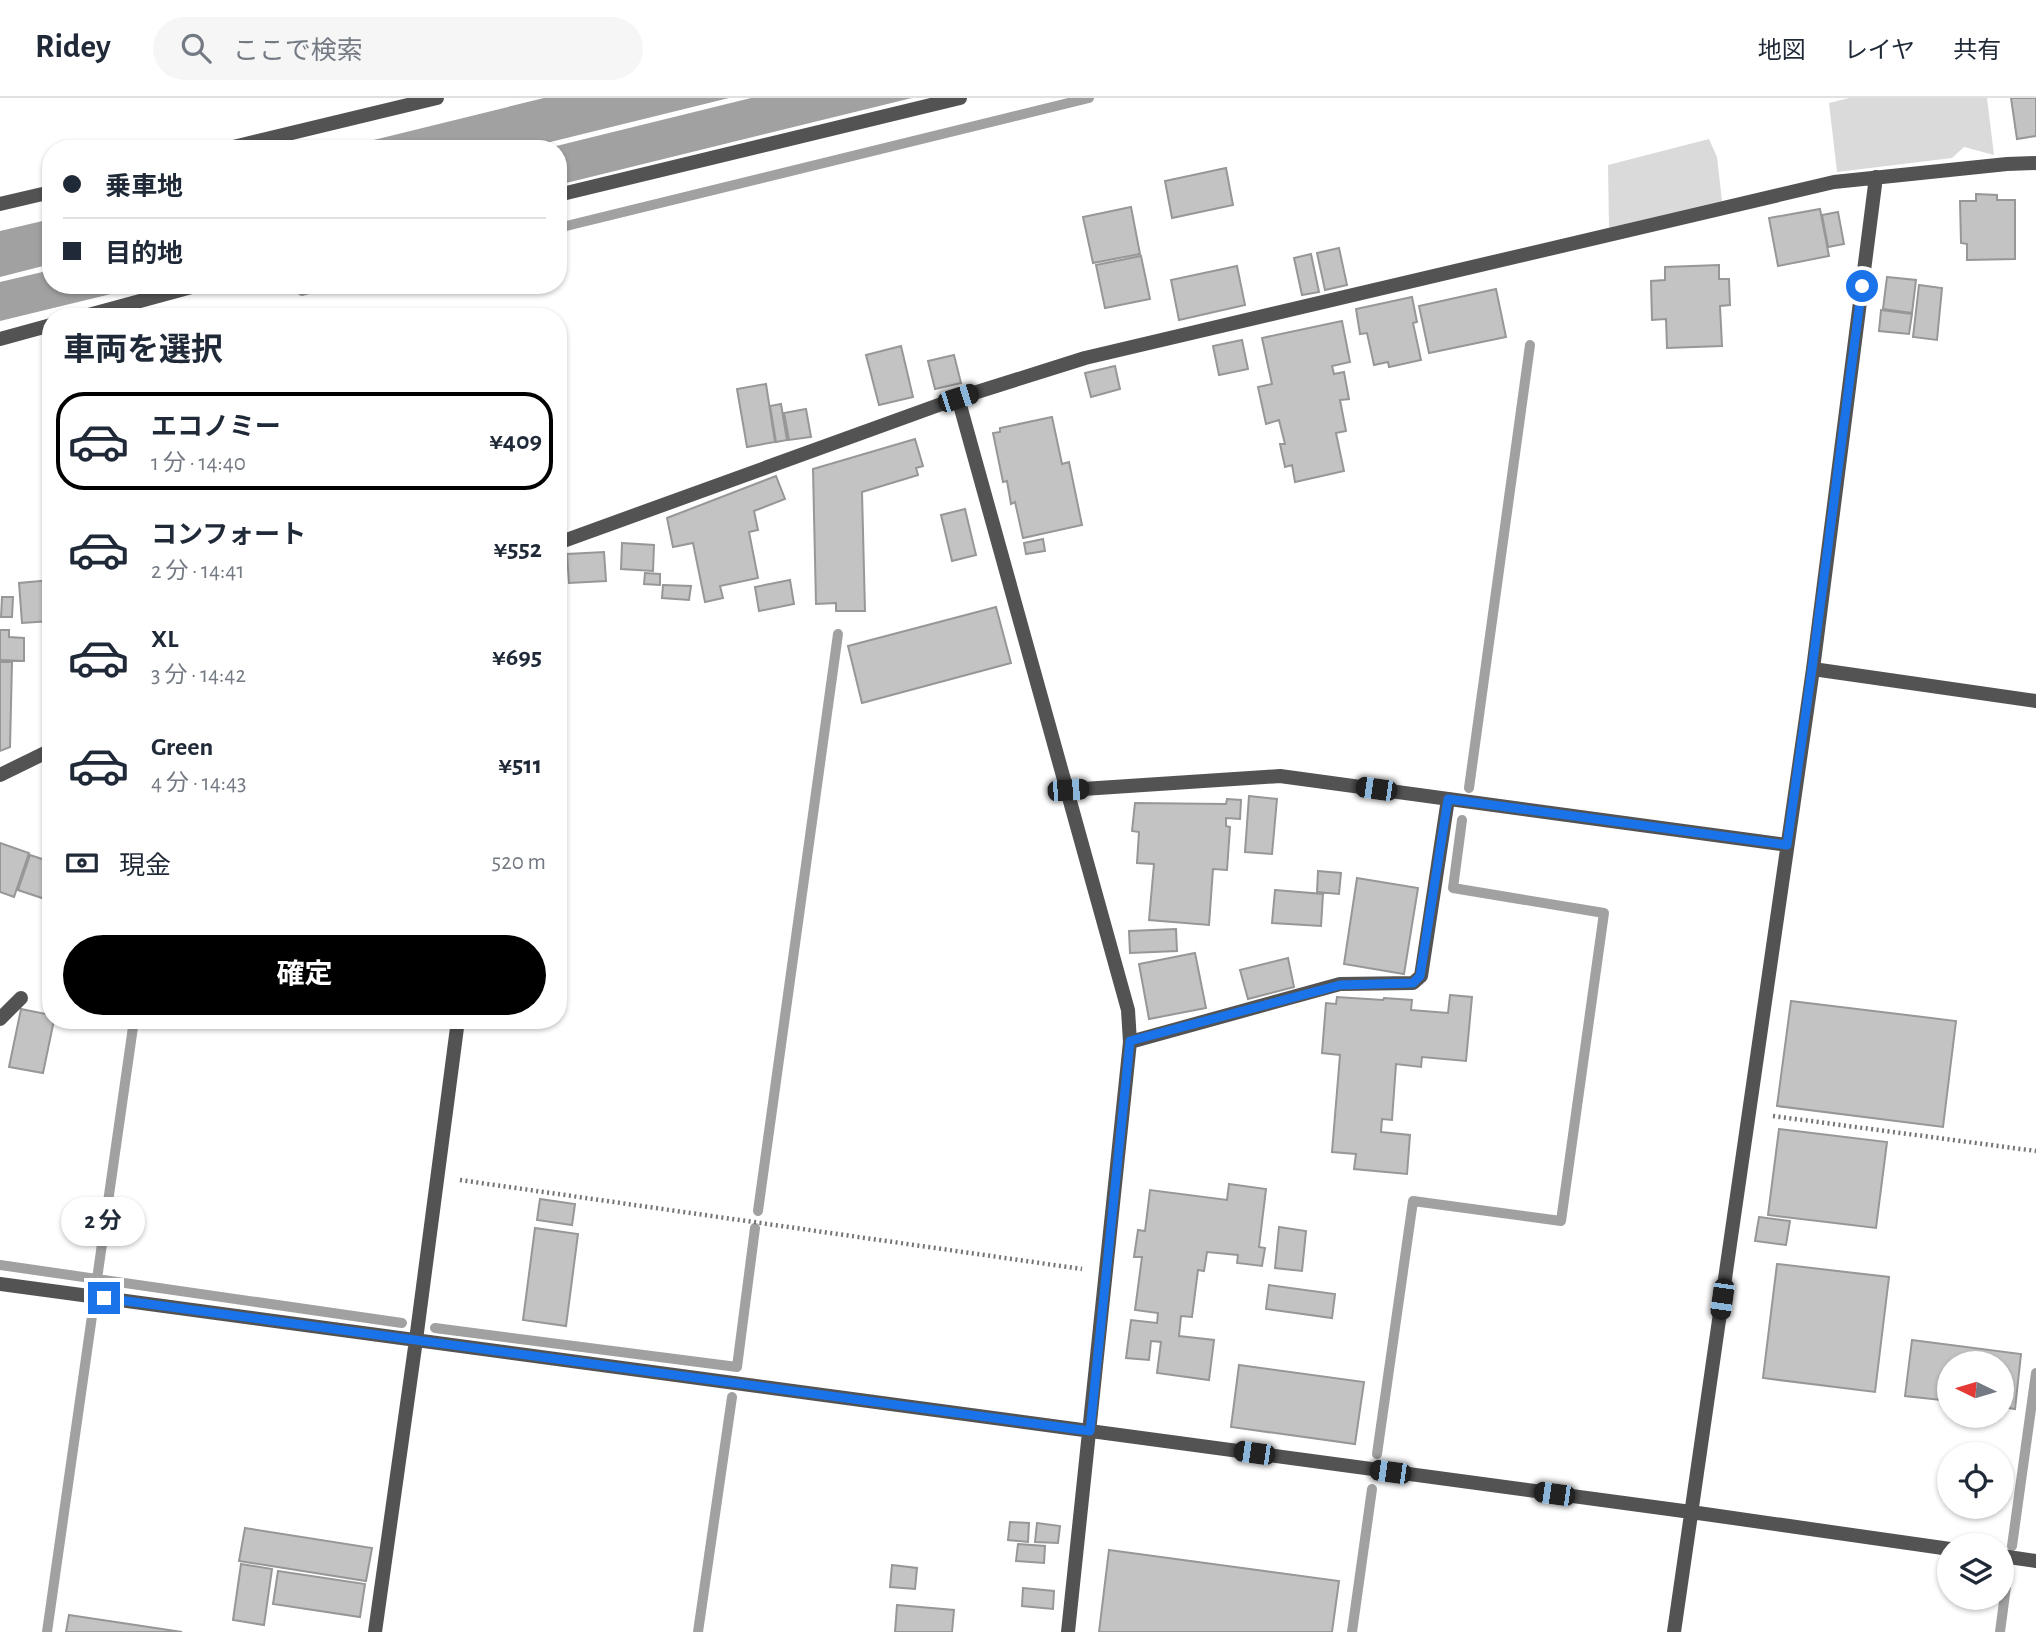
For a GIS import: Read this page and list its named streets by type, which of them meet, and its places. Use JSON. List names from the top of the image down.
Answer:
{
  "north": "left",
  "page": {
    "header": "Ridey",
    "search": "ここで検索",
    "nav": ["地図", "レイヤ", "共有"],
    "banner": ["乗車地", "目的地"],
    "heading": "車両を選択",
    "list": [
      {
        "name": "エコノミー",
        "note": "1 分 · 14:40",
        "value": "¥409"
      },
      {
        "name": "コンフォート",
        "note": "2 分 · 14:41",
        "value": "¥552"
      },
      {
        "name": "XL",
        "note": "3 分 · 14:42",
        "value": "¥695"
      },
      {
        "name": "Green",
        "note": "4 分 · 14:43",
        "value": "¥511"
      }
    ],
    "pay": ["現金", "520 m"],
    "buttons": "確定",
    "bubble": "2 分"
  }
}
